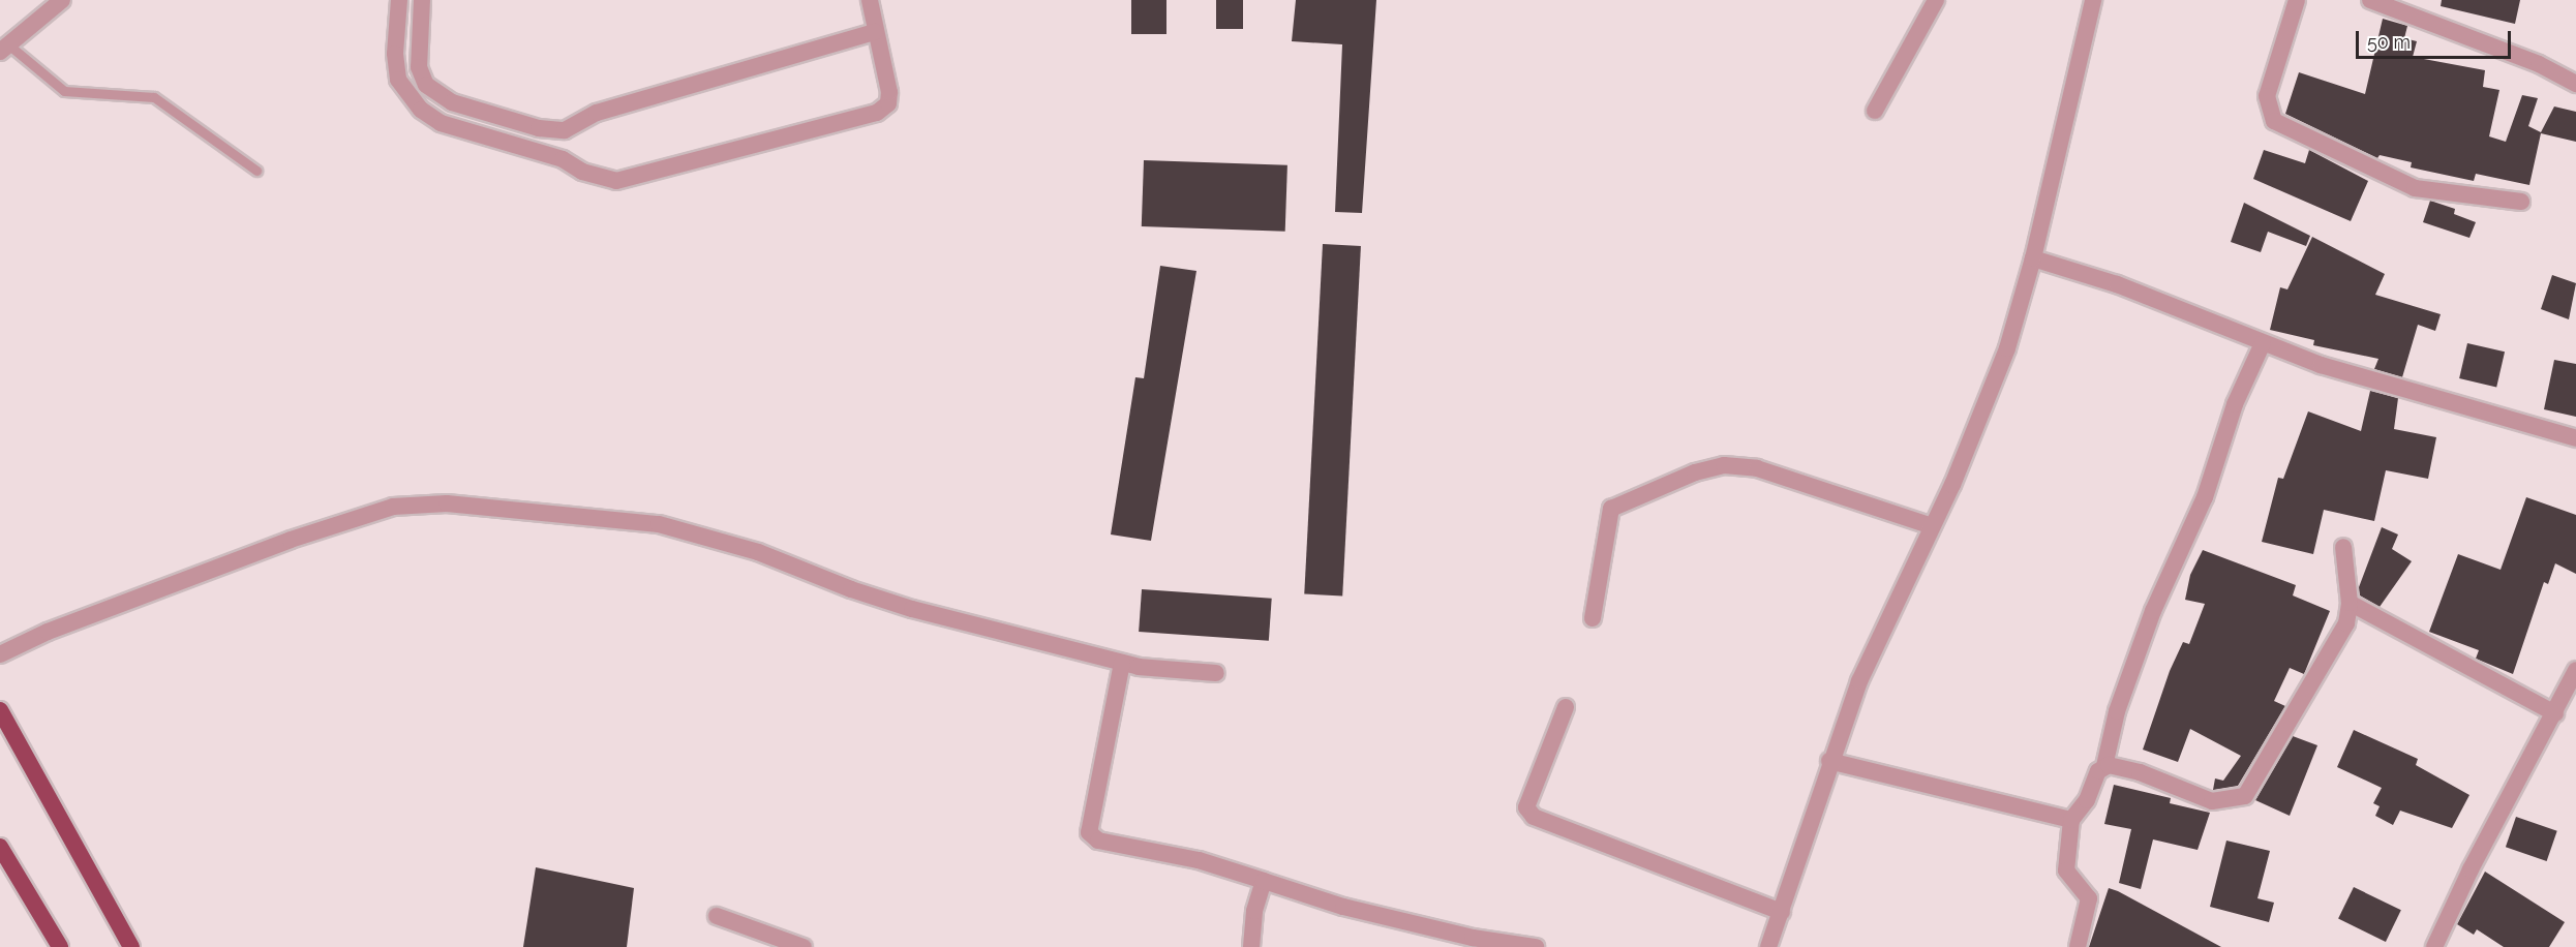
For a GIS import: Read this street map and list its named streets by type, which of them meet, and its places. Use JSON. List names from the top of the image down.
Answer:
{
  "scale_bar": "50 m"
}
